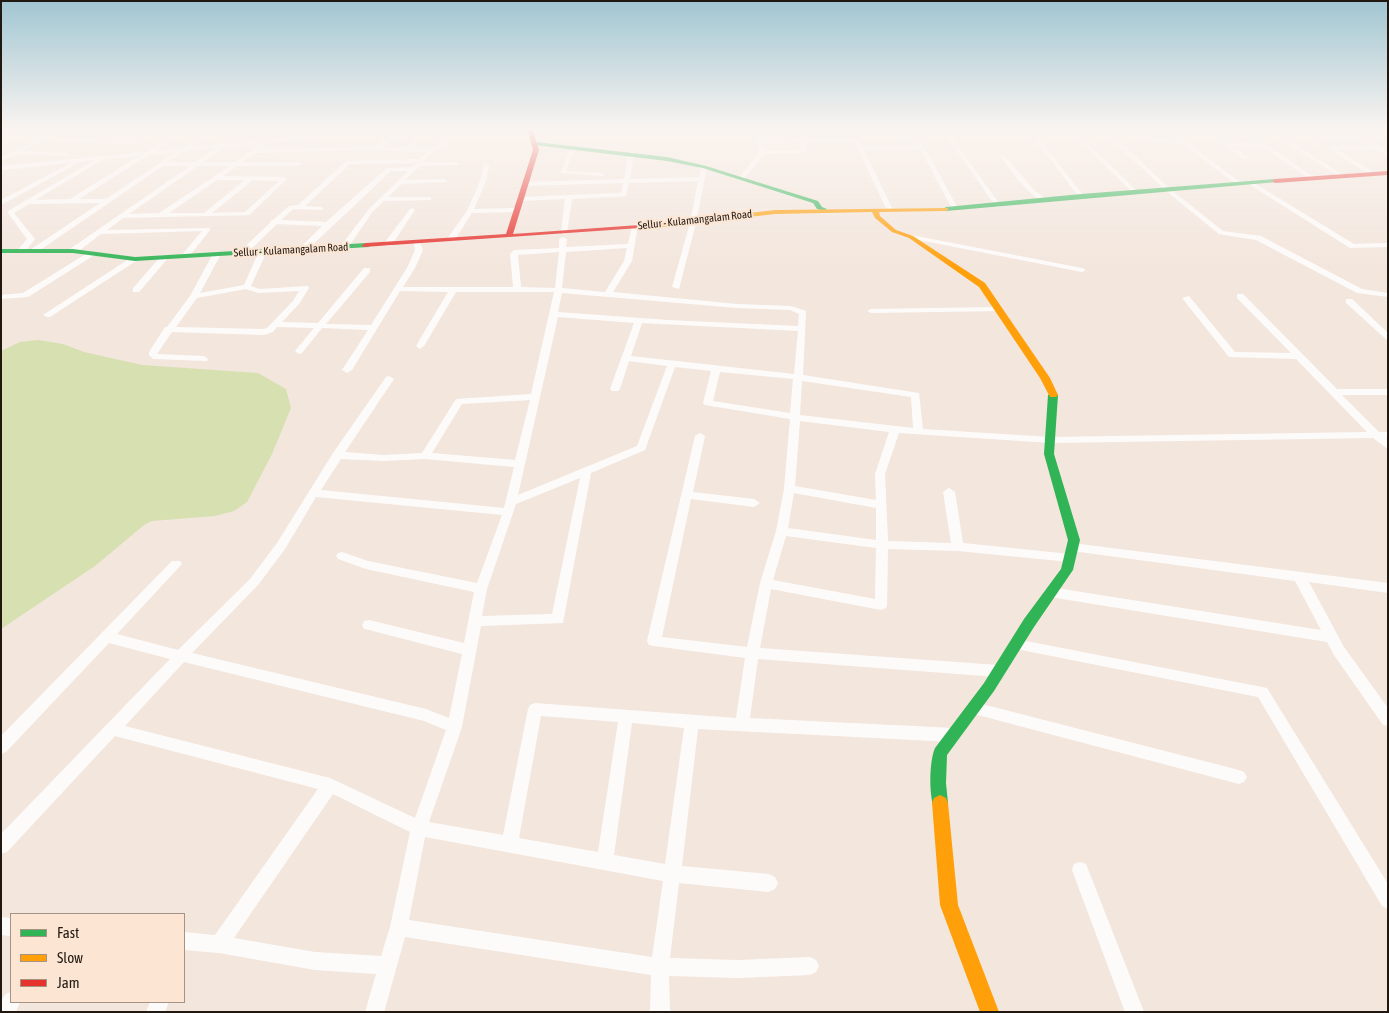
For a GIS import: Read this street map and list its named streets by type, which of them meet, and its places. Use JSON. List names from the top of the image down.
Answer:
{
  "streets": {
    "main road": ["Sellur - Kulamangalam Road"]
  },
  "legend": ["Fast", "Slow", "Jam"]
}
